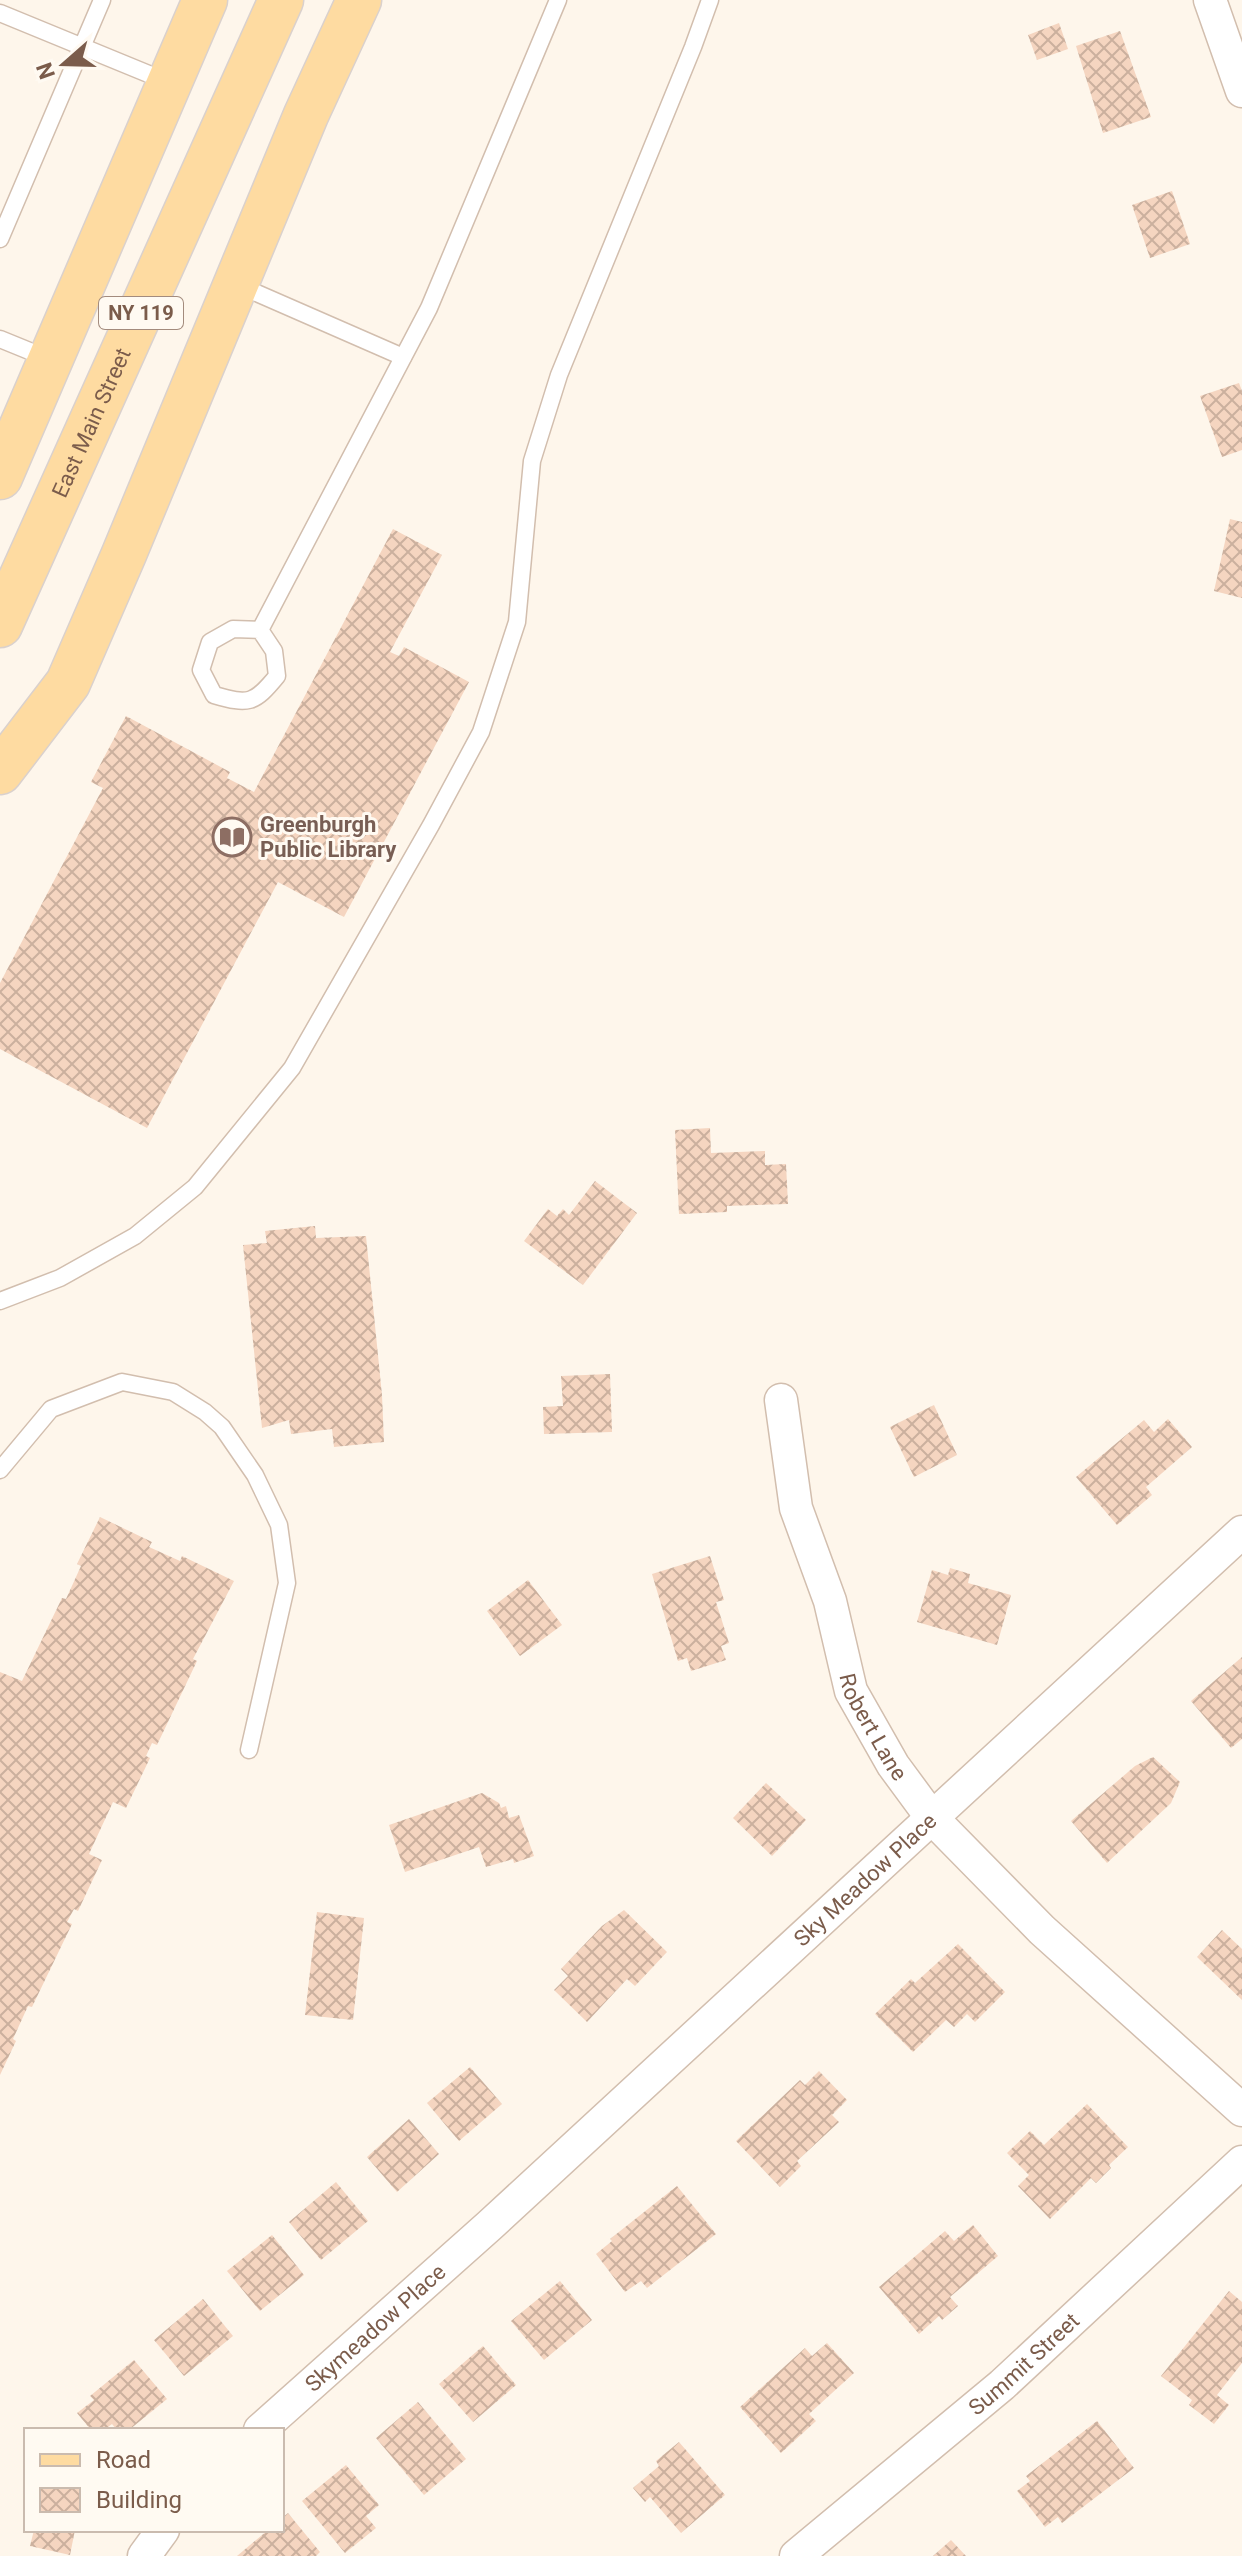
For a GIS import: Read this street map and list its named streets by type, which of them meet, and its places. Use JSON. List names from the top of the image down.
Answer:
{
  "streets": {
    "main road": ["NY 119", "East Main Street"],
    "street": [
      "Robert Lane",
      "Sky Meadow Place",
      "Skymeadow Place",
      "Summit Street"
    ]
  },
  "crossings": [
    ["Robert Lane", "Sky Meadow Place"],
    ["Sky Meadow Place", "Skymeadow Place"]
  ],
  "places": {
    "library": ["Greenburgh Public Library"]
  },
  "legend": ["Road", "Building"],
  "north": "left"
}
